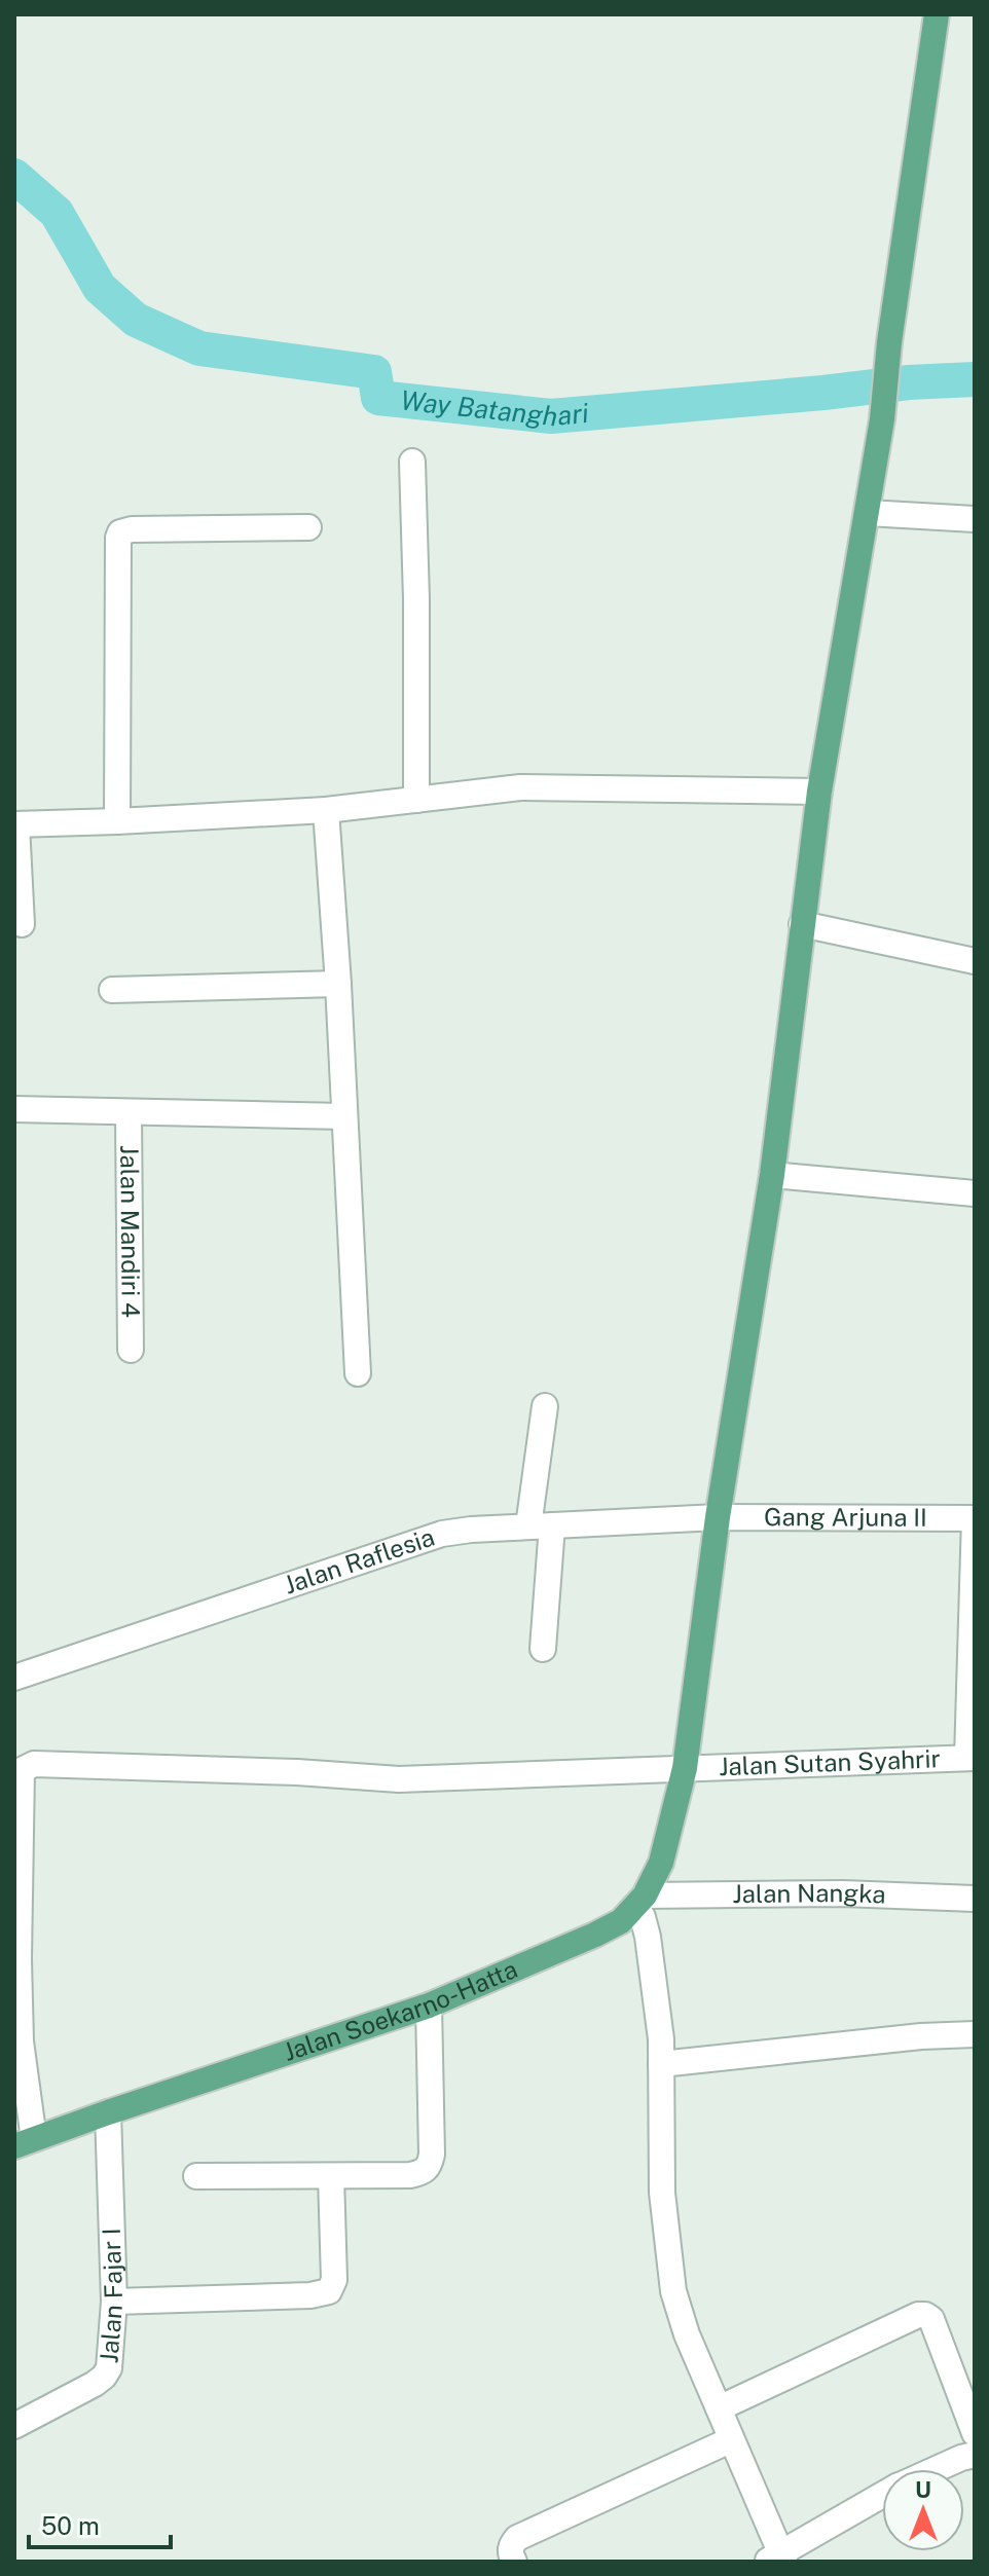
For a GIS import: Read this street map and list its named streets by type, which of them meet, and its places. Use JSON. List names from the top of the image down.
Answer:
{
  "streets": {
    "main road": ["Jalan Soekarno-Hatta"],
    "street": [
      "Jalan Mandiri 4",
      "Gang Arjuna II",
      "Jalan Raflesia",
      "Jalan Sutan Syahrir",
      "Jalan Nangka",
      "Jalan Fajar I"
    ]
  },
  "crossings": [
    ["Gang Arjuna II", "Jalan Raflesia"],
    ["Gang Arjuna II", "Jalan Soekarno-Hatta"],
    ["Jalan Raflesia", "Jalan Soekarno-Hatta"],
    ["Jalan Sutan Syahrir", "Jalan Soekarno-Hatta"],
    ["Jalan Nangka", "Jalan Soekarno-Hatta"],
    ["Jalan Soekarno-Hatta", "Jalan Fajar I"]
  ],
  "water": ["Way Batanghari"],
  "scale_bar": "50 m",
  "north": "top"
}
